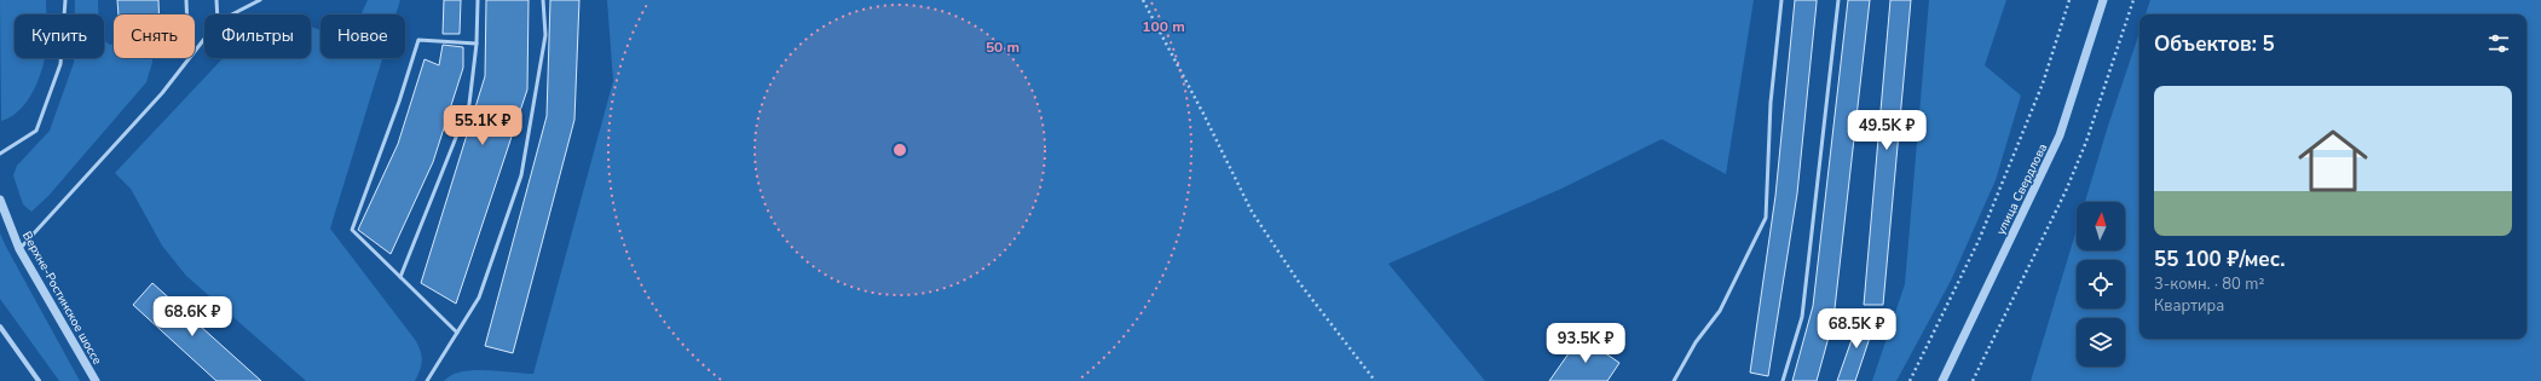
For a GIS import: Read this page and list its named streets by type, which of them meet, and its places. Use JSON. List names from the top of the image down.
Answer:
{
  "streets": {
    "street": ["улица Свердлова", "Верхне-Ростинское шоссе"]
  },
  "north": "top",
  "page": {
    "chip": [
      "Купить",
      "Снять",
      "Фильтры",
      "Новое"
    ],
    "heading": "Объектов: 5",
    "list": [
      {
        "name": "55 100 ₽/мес.",
        "note": "3-комн. · 80 m² · Квартира"
      }
    ],
    "price": [
      "55.1K ₽",
      "49.5K ₽",
      "68.6K ₽",
      "68.5K ₽",
      "93.5K ₽"
    ]
  },
  "rings": ["100 m", "50 m"]
}
